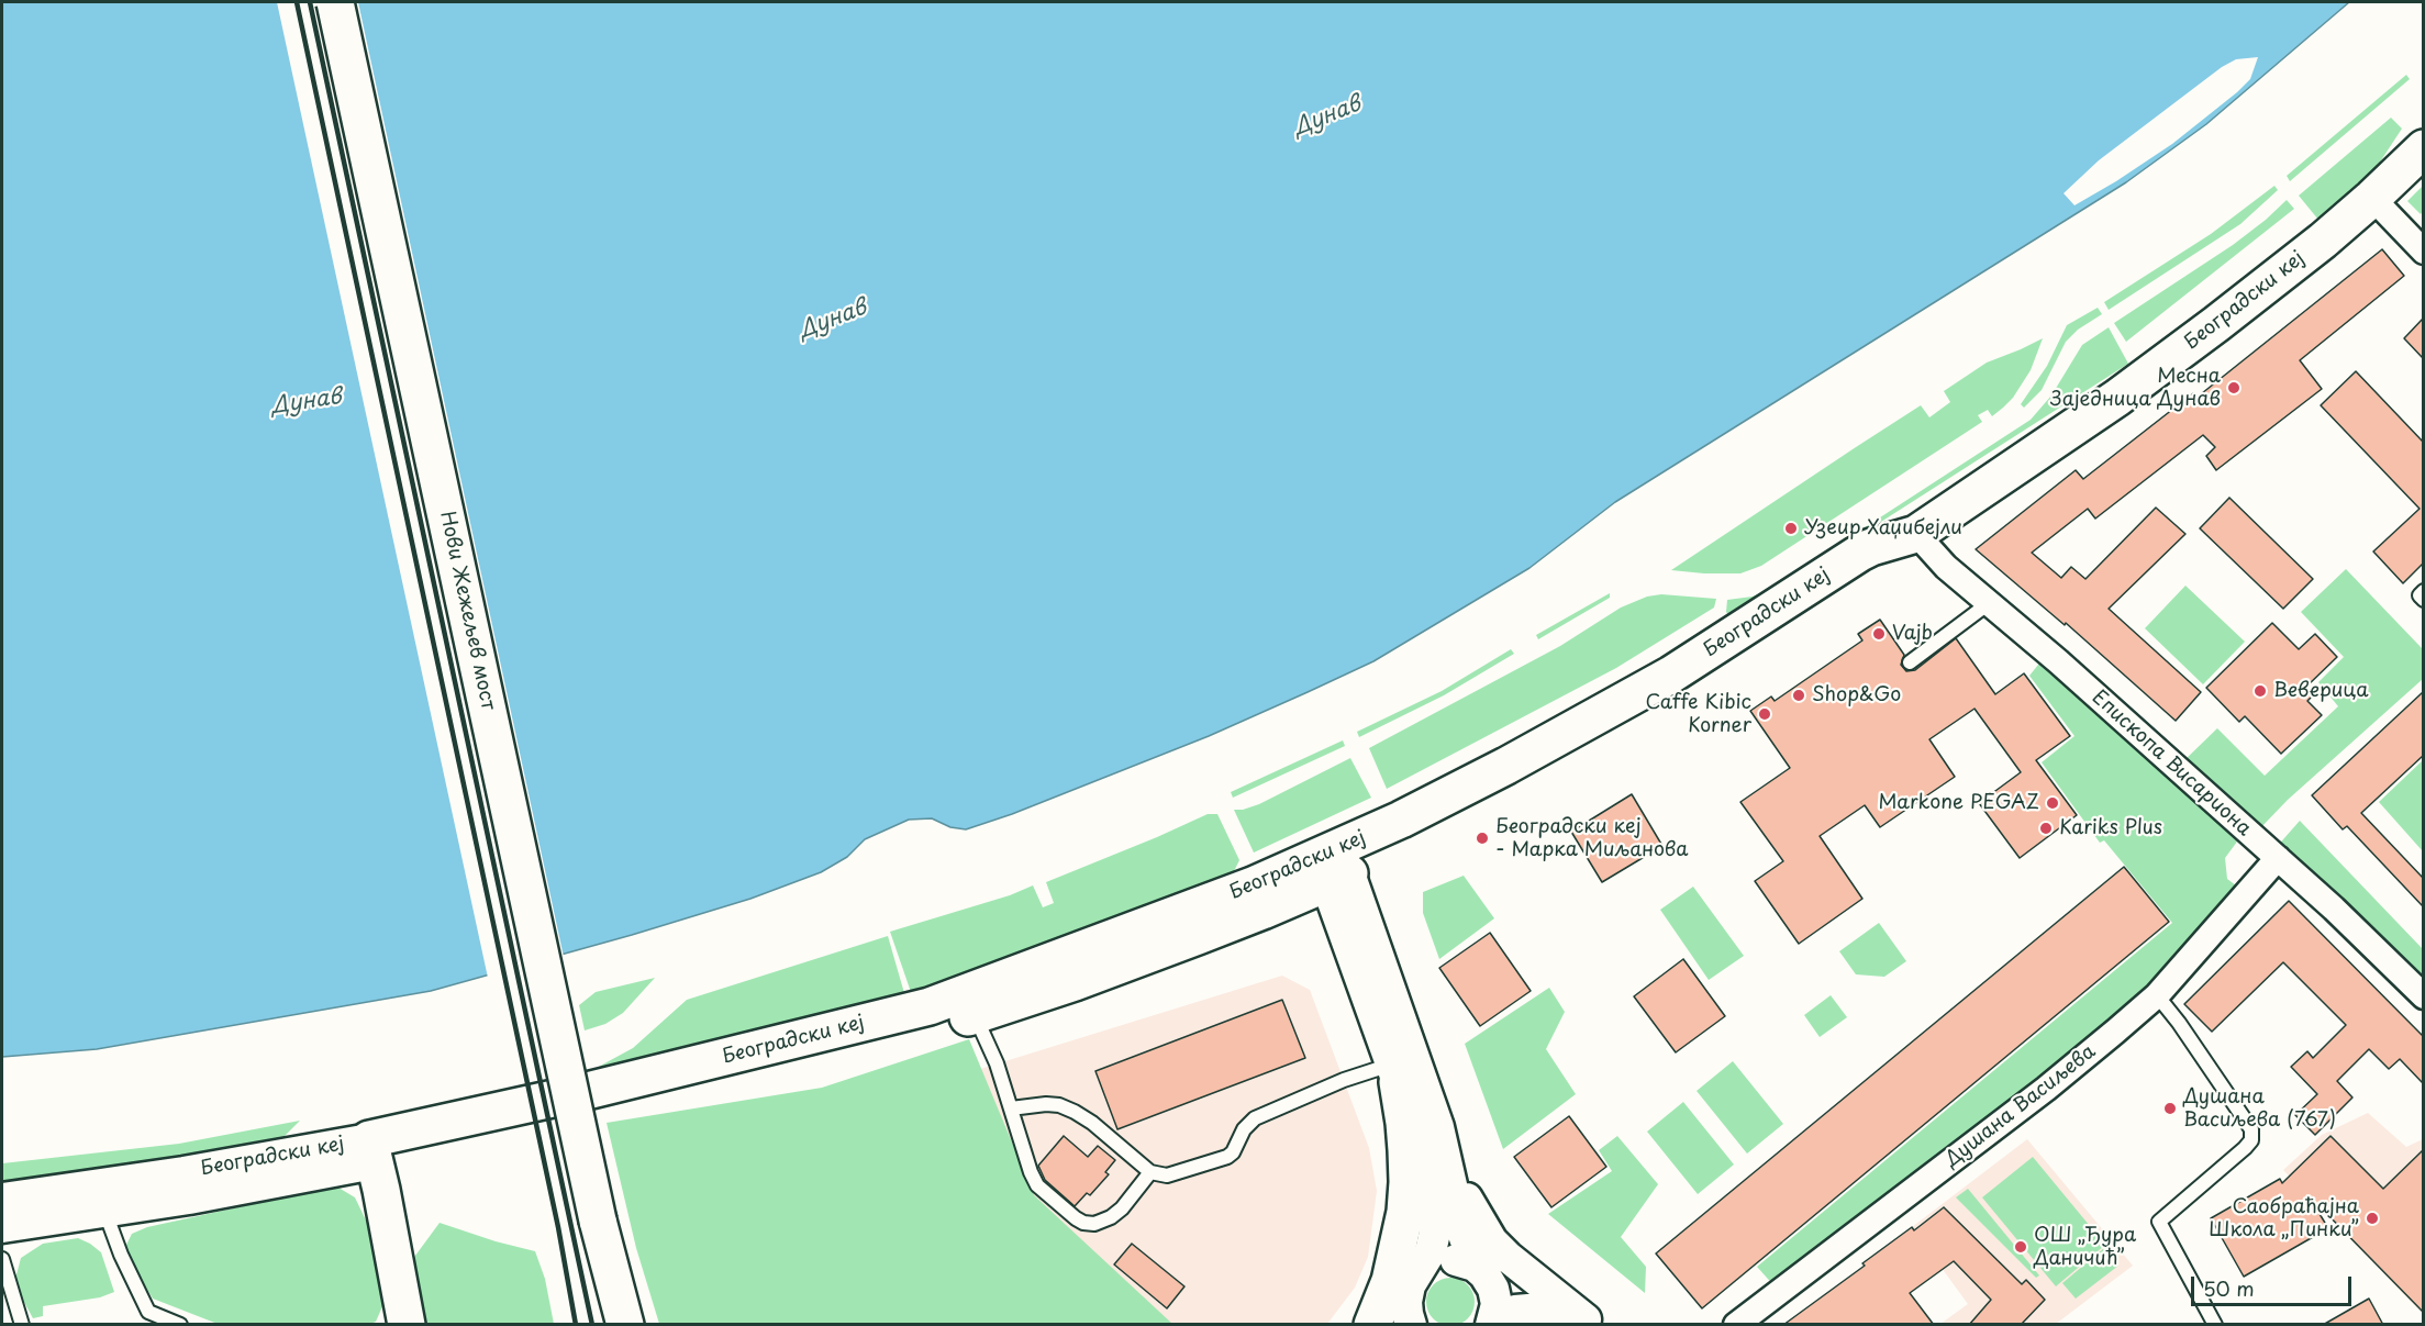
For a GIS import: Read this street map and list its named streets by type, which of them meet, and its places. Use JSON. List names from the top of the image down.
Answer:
{
  "streets": {
    "main road": ["Београдски кеј", "Нови Жежељев мост"],
    "street": ["Епископа Висариона", "Душана Васиљева"]
  },
  "crossings": [
    ["Београдски кеј", "Епископа Висариона"],
    ["Епископа Висариона", "Душана Васиљева"]
  ],
  "water": ["Дунав"],
  "places": [
    "Месна Заједница Дунав",
    "Узеир Хаџибејли",
    "Vajb",
    "Веверица",
    "Shop&Go",
    "Caffe Kibic Korner",
    "Markone PEGAZ",
    "Kariks Plus",
    "Београдски кеј - Марка Миљанова",
    "Душана Васиљева (767)",
    "Саобраћајна Школа „Пинки”",
    "ОШ „Ђура Даничић”"
  ],
  "scale_bar": "50 m"
}
